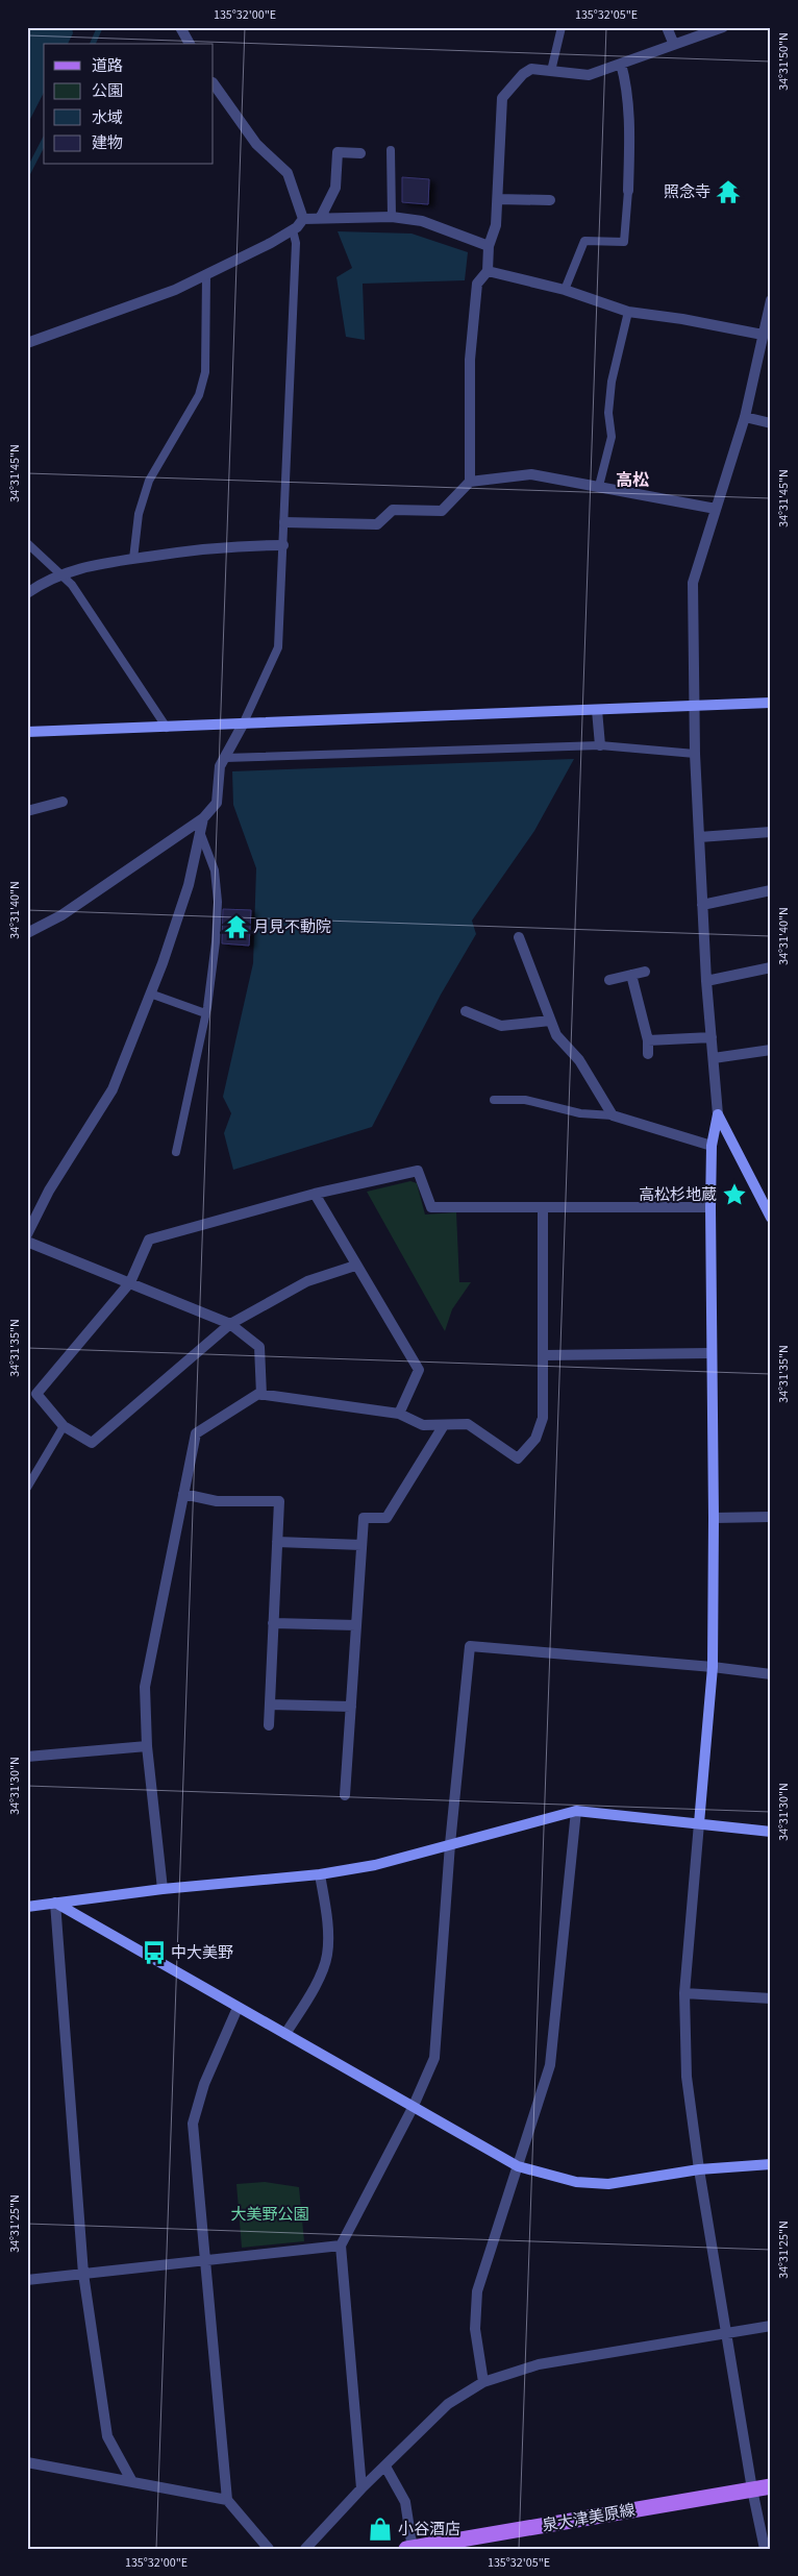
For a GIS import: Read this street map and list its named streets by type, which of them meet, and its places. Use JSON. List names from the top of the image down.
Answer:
{
  "streets": {
    "main road": ["泉大津美原線"]
  },
  "districts": ["高松"],
  "parks": ["大美野公園"],
  "places": {
    "temple": ["照念寺", "月見不動院"],
    "place": ["高松杉地蔵"],
    "bus stop": ["中大美野"],
    "shop": ["小谷酒店"]
  },
  "legend": [
    "道路",
    "公園",
    "水域",
    "建物"
  ],
  "coordinates": [
    "135°32'00\"E",
    "135°32'05\"E",
    "34°31'50\"N",
    "34°31'45\"N",
    "34°31'40\"N",
    "34°31'35\"N",
    "34°31'30\"N",
    "34°31'25\"N"
  ]
}
